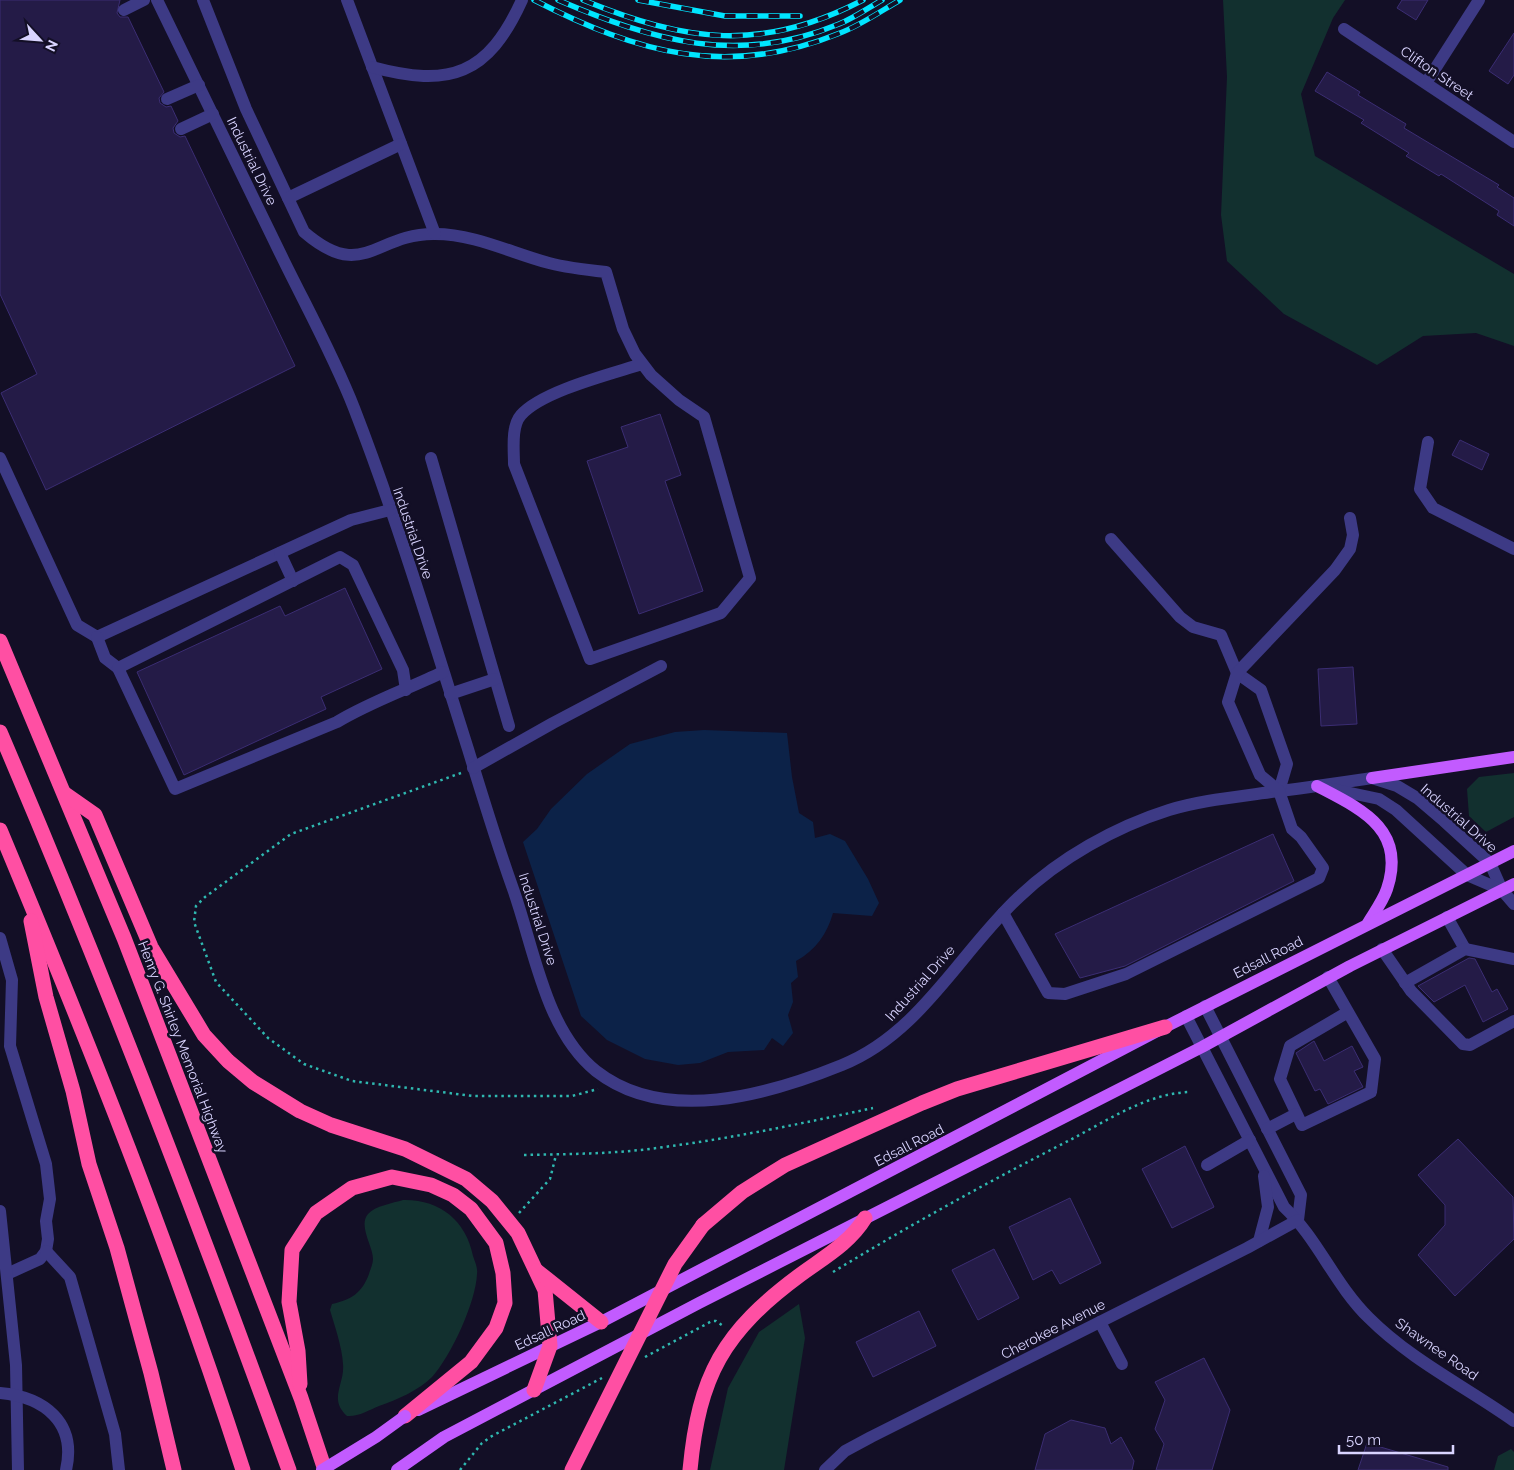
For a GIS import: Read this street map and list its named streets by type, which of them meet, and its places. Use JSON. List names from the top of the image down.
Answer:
{
  "streets": {
    "highway": ["Henry G. Shirley Memorial Highway"],
    "main road": ["Edsall Road"],
    "street": [
      "Clifton Street",
      "Industrial Drive",
      "Cherokee Avenue",
      "Shawnee Road"
    ]
  },
  "crossings": [
    ["Industrial Drive", "Edsall Road"],
    ["Edsall Road", "Henry G. Shirley Memorial Highway"],
    ["Cherokee Avenue", "Shawnee Road"]
  ],
  "scale_bar": "50 m",
  "north": "bottom right"
}
